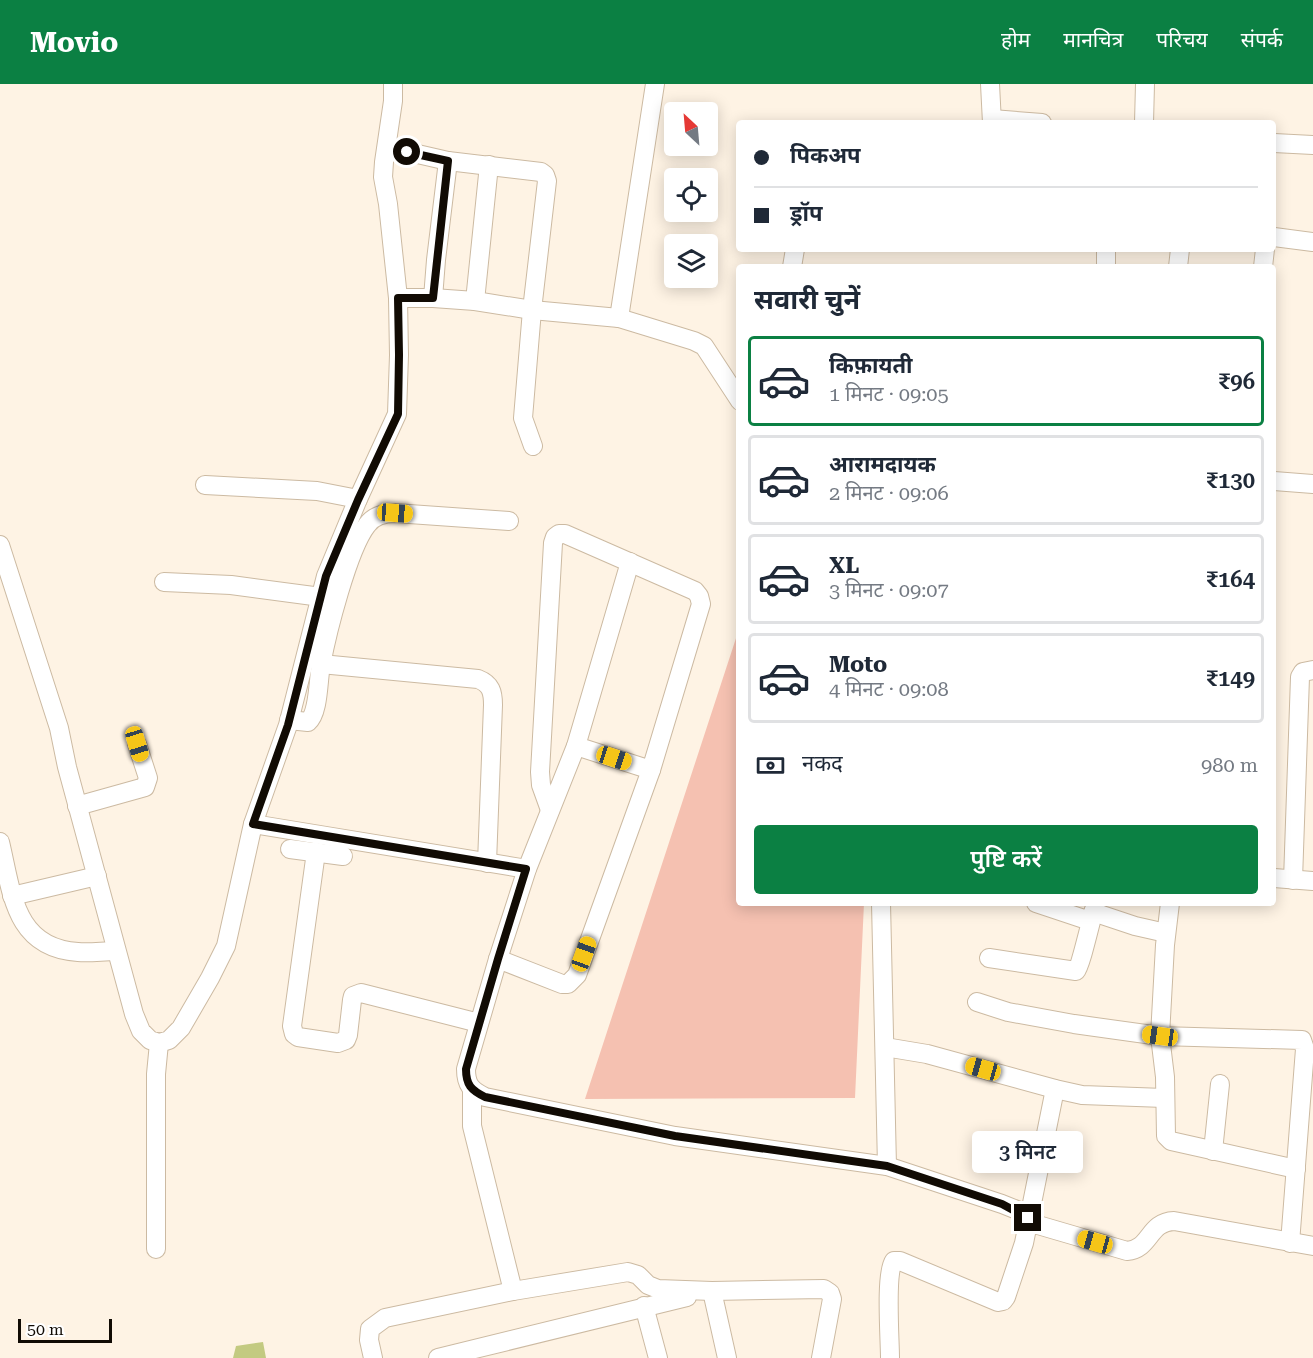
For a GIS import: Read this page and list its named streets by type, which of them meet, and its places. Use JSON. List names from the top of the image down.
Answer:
{
  "scale_bar": "50 m",
  "north": "top left",
  "page": {
    "header": "Movio",
    "nav": [
      "होम",
      "मानचित्र",
      "परिचय",
      "संपर्क"
    ],
    "banner": ["पिकअप", "ड्रॉप"],
    "heading": "सवारी चुनें",
    "list": [
      {
        "name": "किफ़ायती",
        "note": "1 मिनट · 09:05",
        "value": "₹96"
      },
      {
        "name": "आरामदायक",
        "note": "2 मिनट · 09:06",
        "value": "₹130"
      },
      {
        "name": "XL",
        "note": "3 मिनट · 09:07",
        "value": "₹164"
      },
      {
        "name": "Moto",
        "note": "4 मिनट · 09:08",
        "value": "₹149"
      }
    ],
    "pay": ["नकद", "980 m"],
    "buttons": "पुष्टि करें",
    "bubble": "3 मिनट",
    "scale": "50 m"
  }
}
